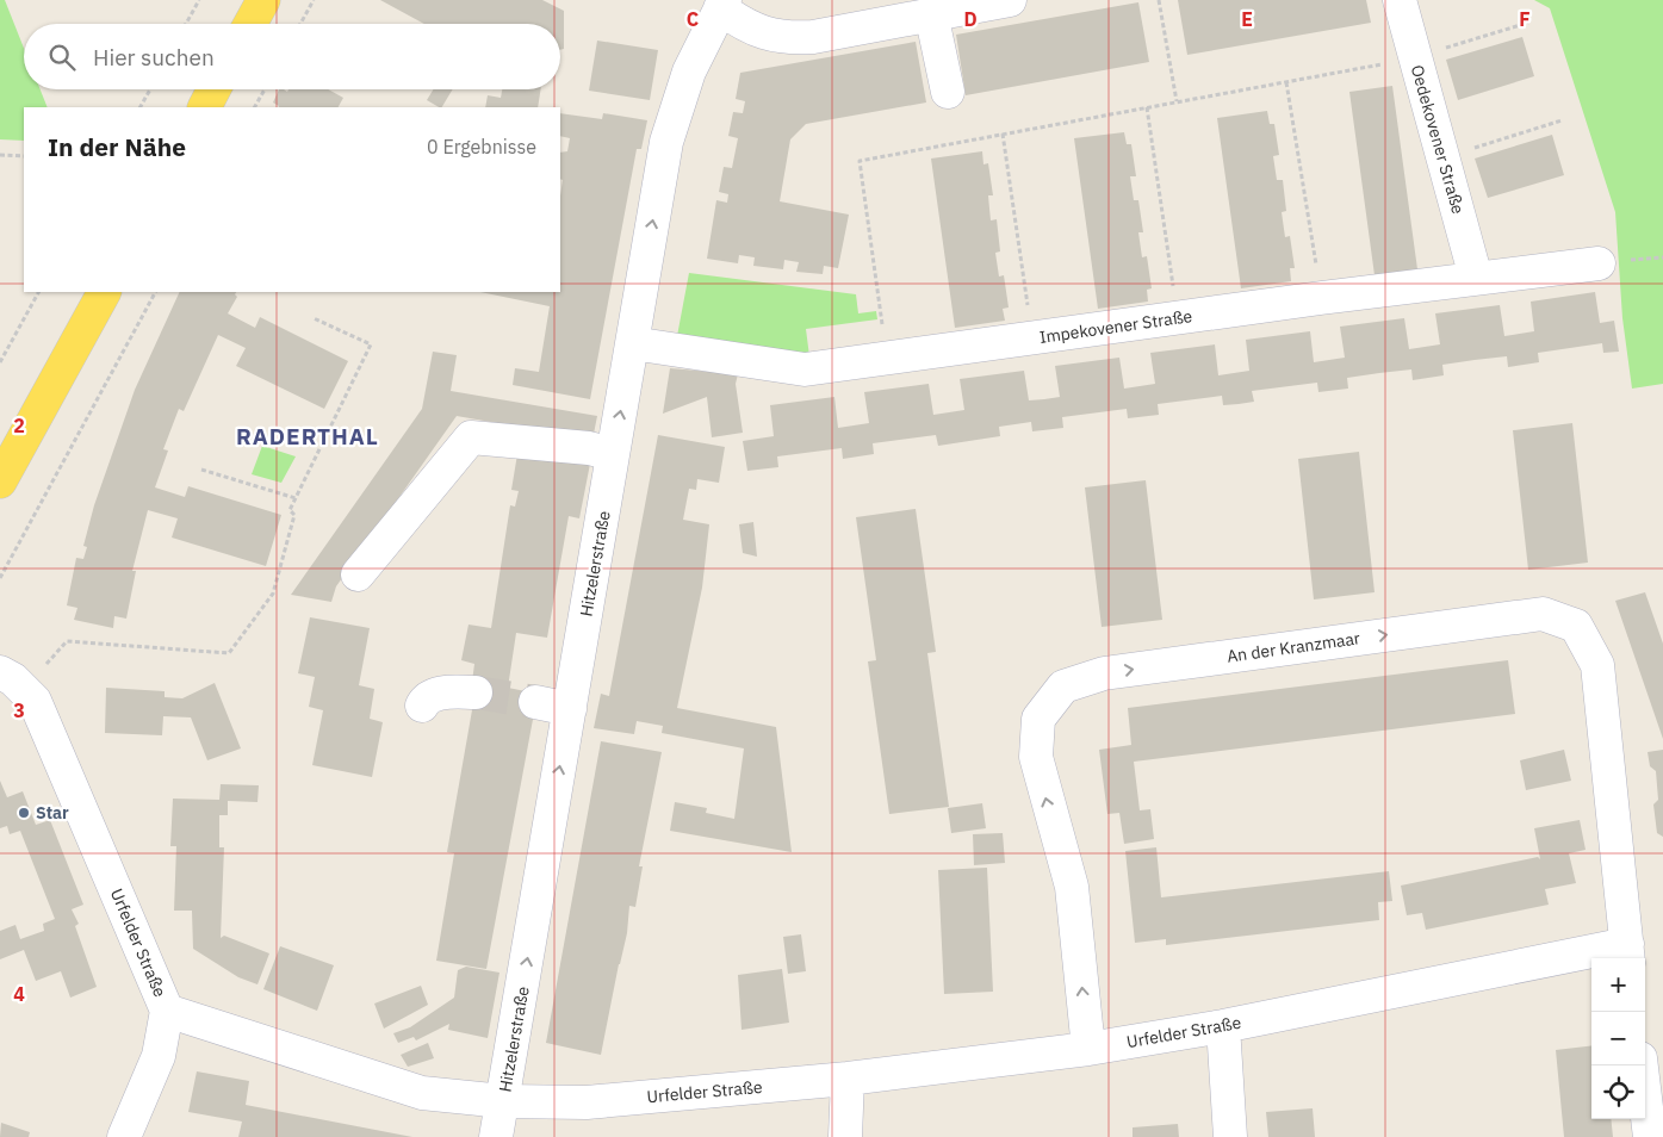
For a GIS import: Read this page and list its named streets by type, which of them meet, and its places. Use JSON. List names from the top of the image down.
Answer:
{
  "streets": {
    "street": [
      "Oedekovener Straße",
      "Impekovener Straße",
      "Hitzelerstraße",
      "An der Kranzmaar",
      "Urfelder Straße"
    ]
  },
  "crossings": [
    ["Oedekovener Straße", "Impekovener Straße"],
    ["Impekovener Straße", "Hitzelerstraße"],
    ["Hitzelerstraße", "Urfelder Straße"],
    ["An der Kranzmaar", "Urfelder Straße"]
  ],
  "one_way": ["Hitzelerstraße"],
  "districts": ["RADERTHAL"],
  "places": ["Star"],
  "page": {
    "search": "Hier suchen",
    "heading": ["In der Nähe", "0 Ergebnisse"],
    "map_buttons": ["+", "−"]
  },
  "grid": {
    "columns": [
      "C",
      "D",
      "E",
      "F"
    ],
    "rows": ["2", "3", "4"]
  }
}
